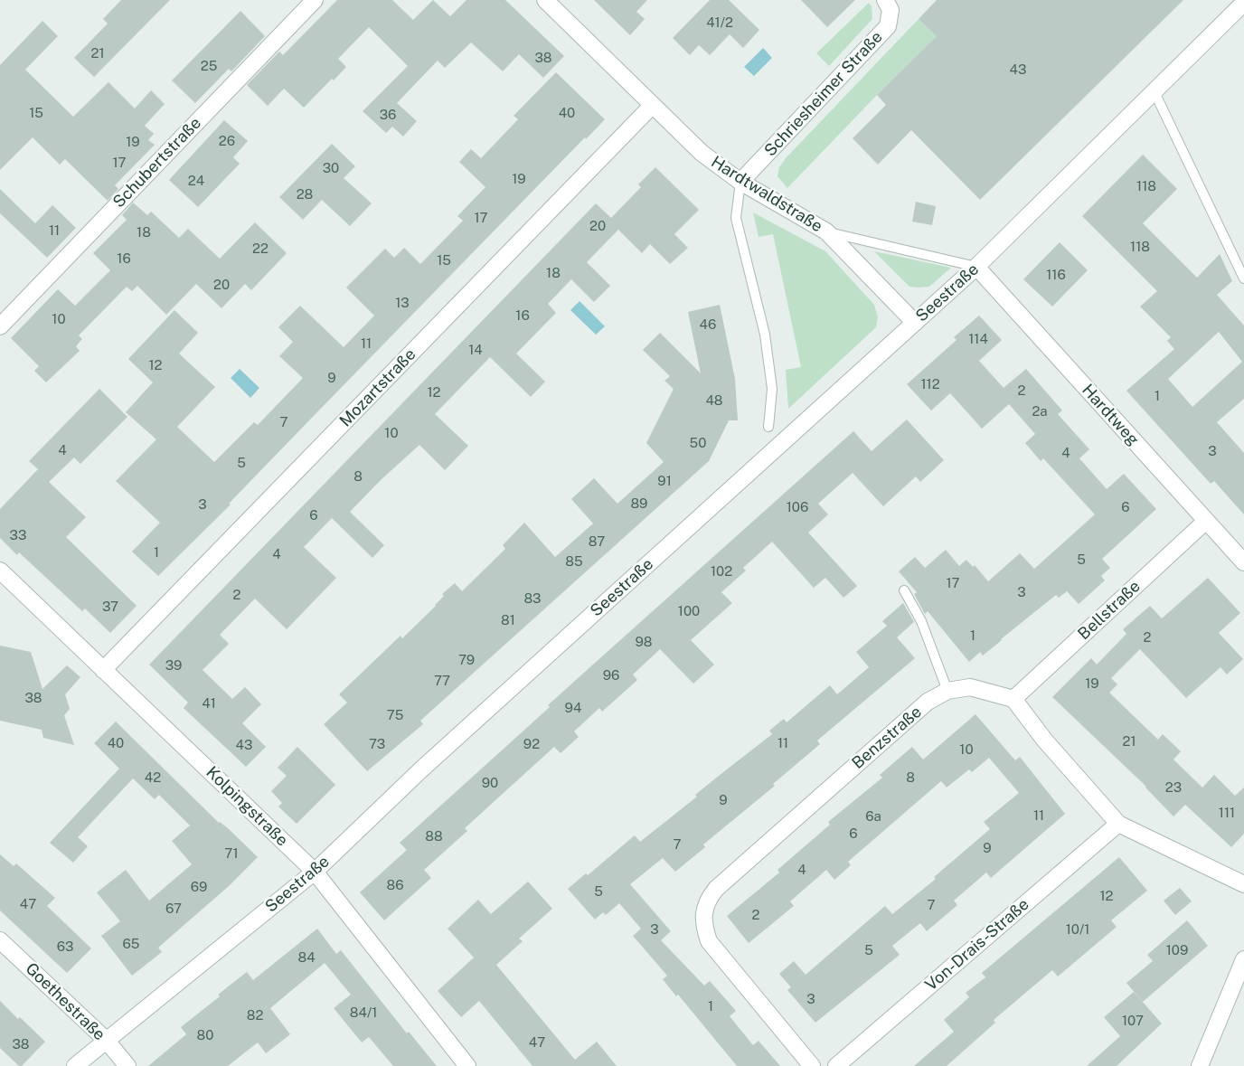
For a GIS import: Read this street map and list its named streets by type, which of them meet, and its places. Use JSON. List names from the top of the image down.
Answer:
{
  "streets": {
    "street": [
      "Schriesheimer Straße",
      "Schubertstraße",
      "Hardtwaldstraße",
      "Seestraße",
      "Mozartstraße",
      "Hardtweg",
      "Bellstraße",
      "Benzstraße",
      "Kolpingstraße",
      "Von-Drais-Straße",
      "Goethestraße"
    ]
  },
  "crossings": [
    ["Schriesheimer Straße", "Hardtwaldstraße"],
    ["Hardtwaldstraße", "Seestraße"],
    ["Hardtwaldstraße", "Mozartstraße"],
    ["Seestraße", "Hardtweg"],
    ["Seestraße", "Kolpingstraße"],
    ["Seestraße", "Goethestraße"],
    ["Mozartstraße", "Kolpingstraße"],
    ["Hardtweg", "Bellstraße"],
    ["Bellstraße", "Benzstraße"]
  ],
  "house_numbers": [
    "41/2",
    "21",
    "38",
    "25",
    "43",
    "15",
    "40",
    "36",
    "26",
    "19",
    "17",
    "30",
    "19",
    "24",
    "118",
    "28",
    "17",
    "20",
    "11",
    "18",
    "118",
    "22",
    "16",
    "15",
    "18",
    "116",
    "20",
    "13",
    "16",
    "10",
    "46",
    "114",
    "11",
    "14",
    "12",
    "9",
    "112",
    "2",
    "12",
    "1",
    "48",
    "2a",
    "7",
    "10",
    "50",
    "4",
    "3",
    "4",
    "5",
    "8",
    "91",
    "89",
    "3",
    "106",
    "6",
    "6",
    "33",
    "87",
    "1",
    "4",
    "5",
    "85",
    "102",
    "17",
    "3",
    "2",
    "83",
    "37",
    "100",
    "81",
    "1",
    "2",
    "98",
    "79",
    "39",
    "96",
    "77",
    "19",
    "38",
    "41",
    "94",
    "75",
    "21",
    "40",
    "11",
    "73",
    "92",
    "43",
    "10",
    "42",
    "8",
    "90",
    "23",
    "9",
    "111",
    "11",
    "6a",
    "6",
    "88",
    "7",
    "9",
    "71",
    "4",
    "86",
    "69",
    "5",
    "12",
    "47",
    "7",
    "67",
    "2",
    "3",
    "10/1",
    "65",
    "63",
    "5",
    "109",
    "84",
    "3",
    "1",
    "84/1",
    "82",
    "107",
    "80",
    "47",
    "38"
  ]
}
